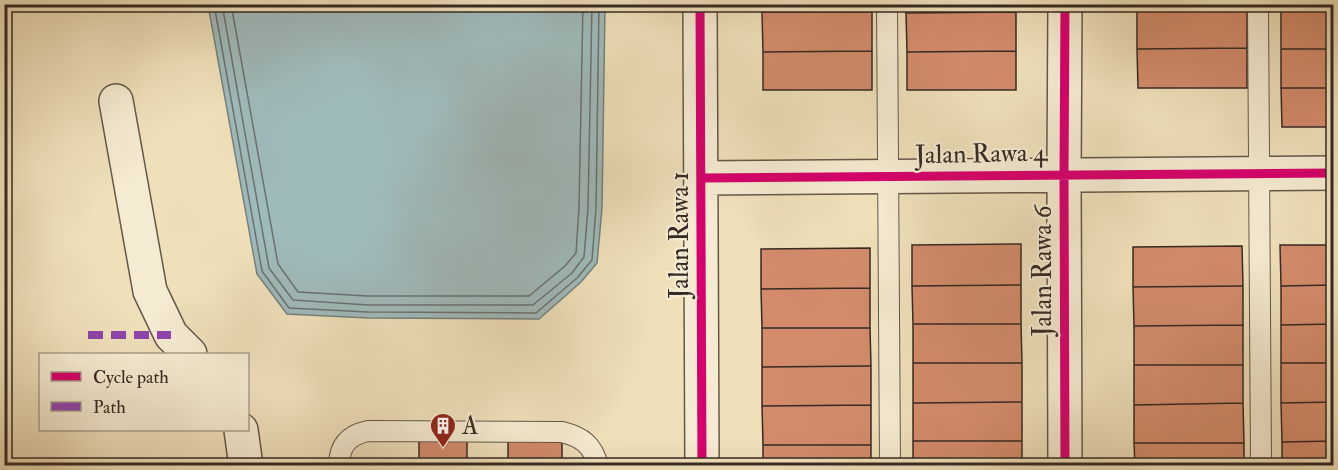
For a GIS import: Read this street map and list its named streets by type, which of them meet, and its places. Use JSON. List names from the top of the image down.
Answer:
{
  "streets": {
    "street": ["Jalan Rawa 4", "Jalan Rawa 1", "Jalan Rawa 6"]
  },
  "crossings": [
    ["Jalan Rawa 4", "Jalan Rawa 1"],
    ["Jalan Rawa 4", "Jalan Rawa 6"]
  ],
  "places": {
    "building": ["A"]
  },
  "legend": ["Cycle path", "Path"]
}
